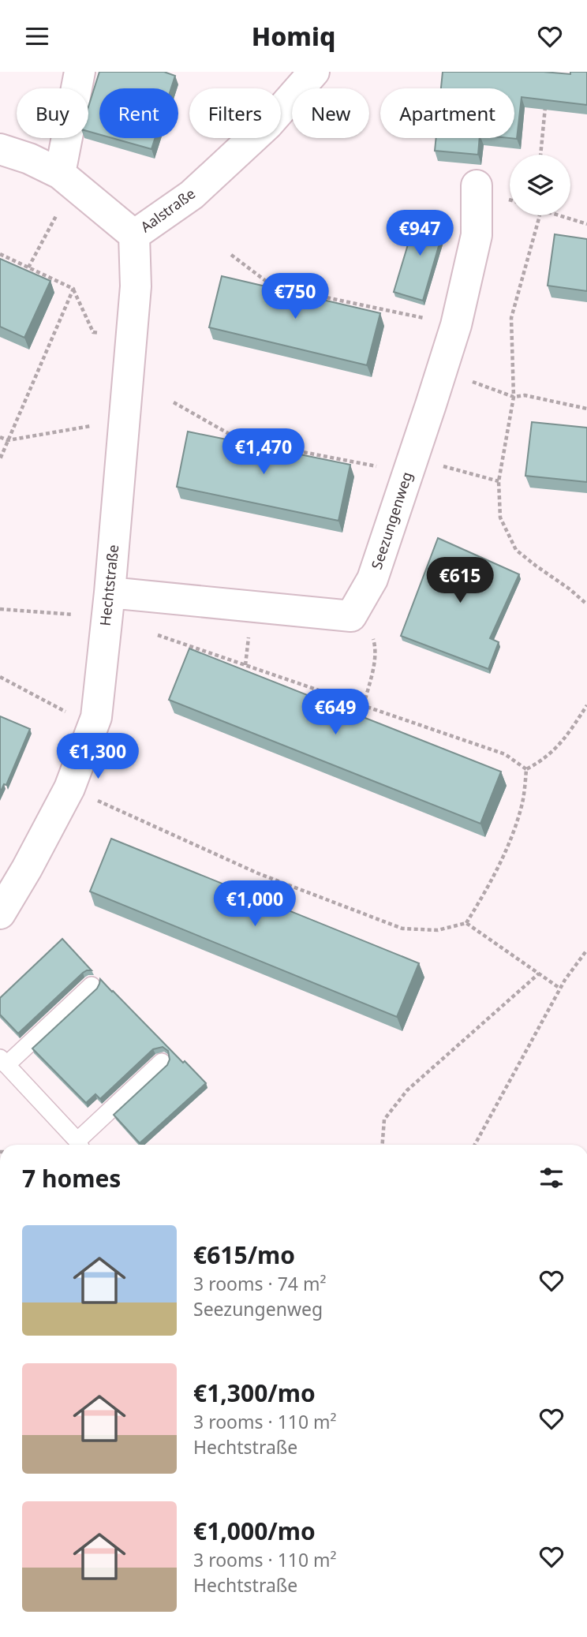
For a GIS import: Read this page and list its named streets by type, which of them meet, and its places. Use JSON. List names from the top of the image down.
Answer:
{
  "streets": {
    "street": ["Aalstraße", "Seezungenweg", "Hechtstraße"]
  },
  "crossings": [
    ["Aalstraße", "Hechtstraße"],
    ["Seezungenweg", "Hechtstraße"]
  ],
  "page": {
    "header": "Homiq",
    "chip": [
      "Buy",
      "Rent",
      "Filters",
      "New",
      "Apartment"
    ],
    "price": [
      "€947",
      "€750",
      "€1,470",
      "€615",
      "€649",
      "€1,300",
      "€1,000"
    ],
    "heading": "7 homes",
    "list": [
      {
        "name": "€615/mo",
        "note": "3 rooms · 74 m² · Seezungenweg"
      },
      {
        "name": "€1,300/mo",
        "note": "3 rooms · 110 m² · Hechtstraße"
      },
      {
        "name": "€1,000/mo",
        "note": "3 rooms · 110 m² · Hechtstraße"
      }
    ]
  }
}
